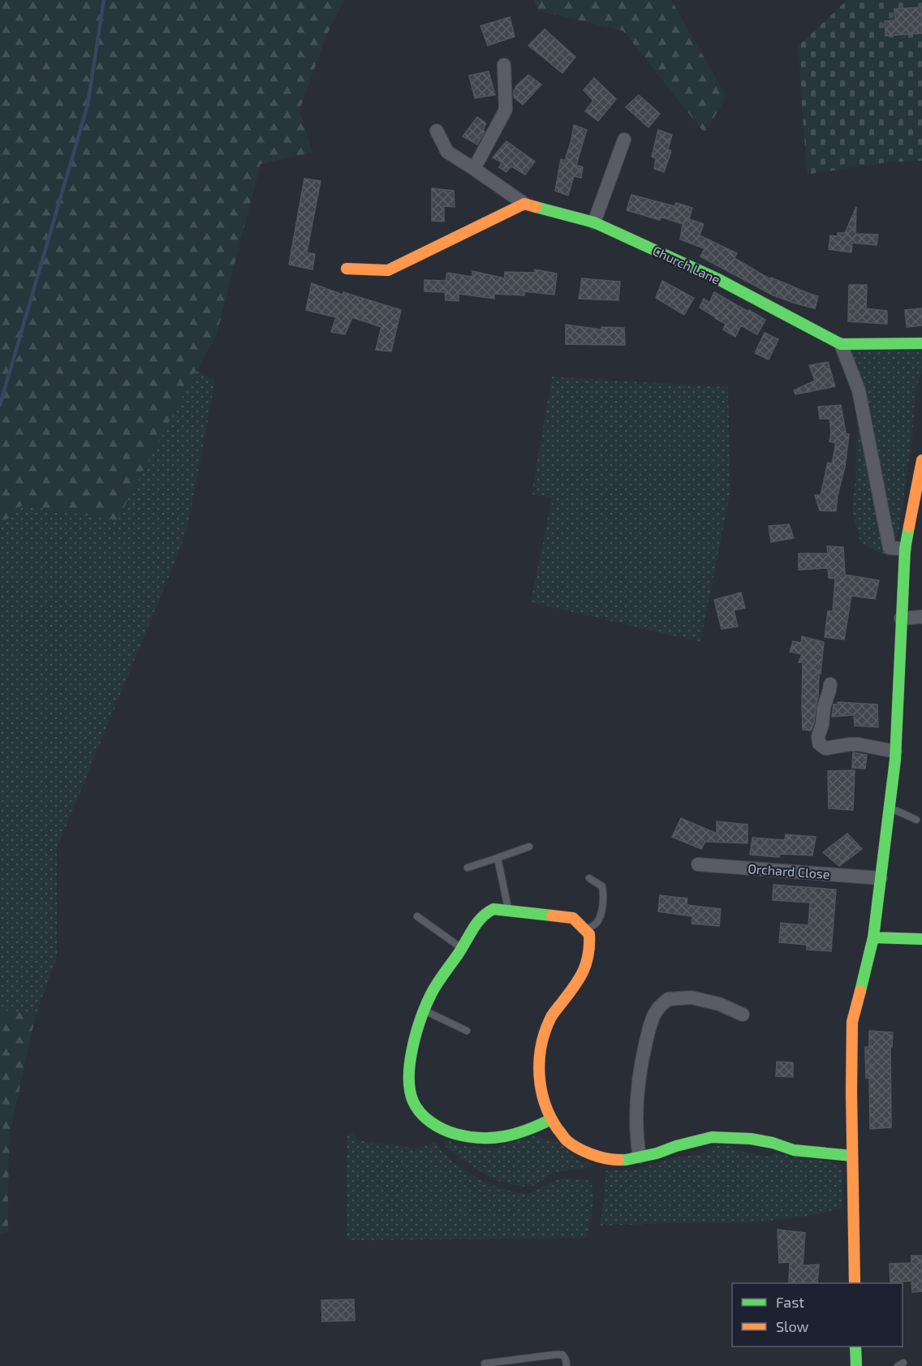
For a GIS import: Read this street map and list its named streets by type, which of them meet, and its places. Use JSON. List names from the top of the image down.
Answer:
{
  "streets": {
    "street": ["Church Lane", "Orchard Close"]
  },
  "legend": ["Fast", "Slow"]
}
